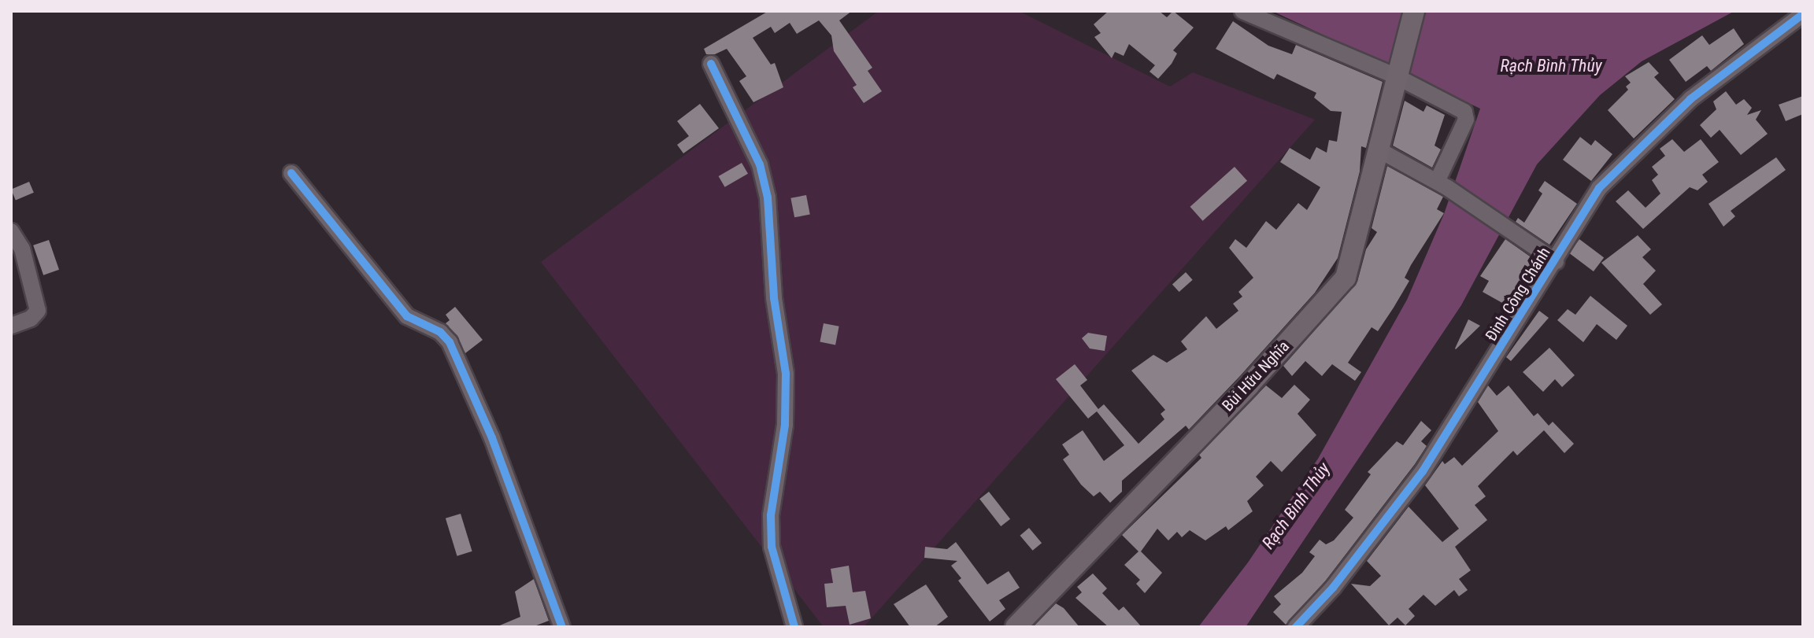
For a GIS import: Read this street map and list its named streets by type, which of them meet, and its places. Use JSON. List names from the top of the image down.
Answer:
{
  "streets": {
    "main road": ["Bùi Hữu Nghĩa"],
    "street": ["Đinh Công Chánh"]
  },
  "water": ["Rạch Bình Thủy"]
}
